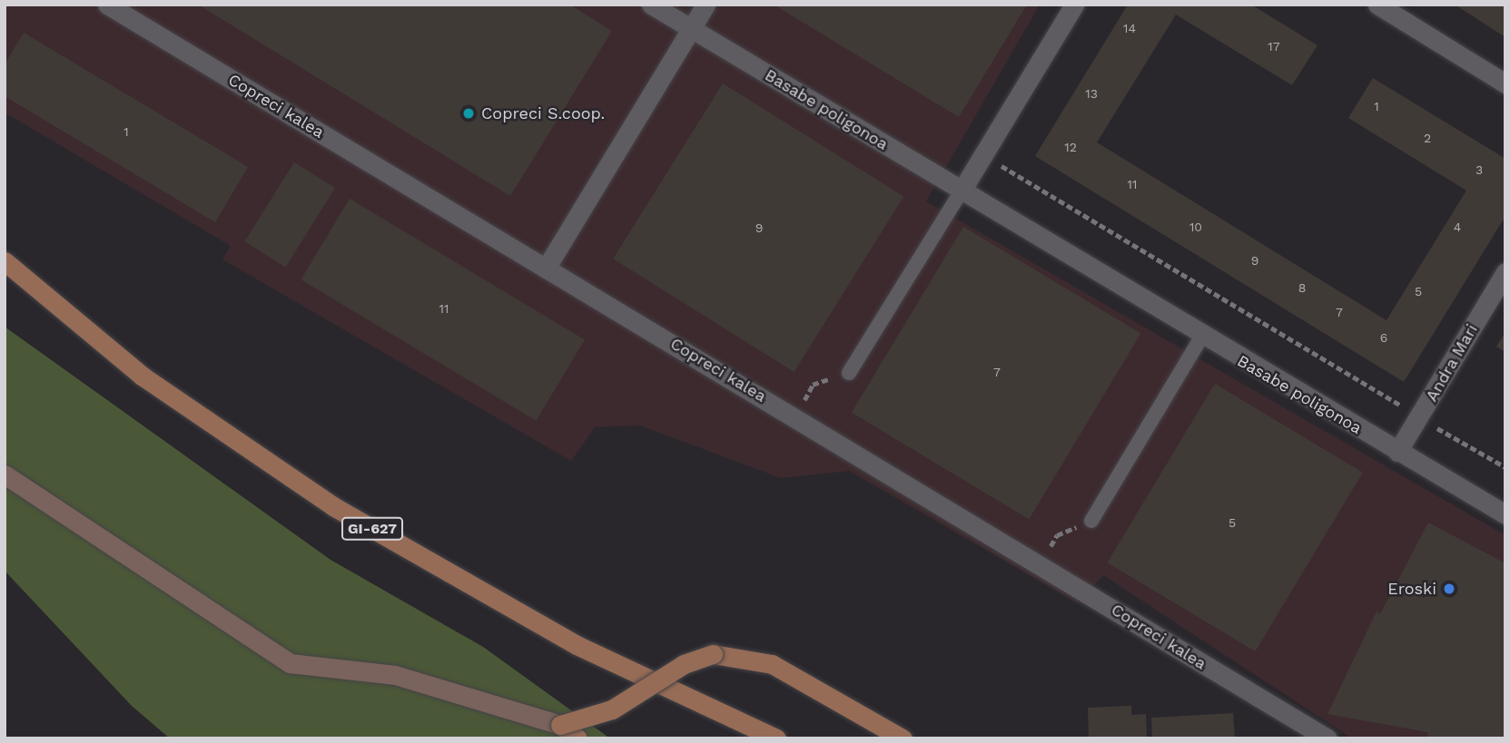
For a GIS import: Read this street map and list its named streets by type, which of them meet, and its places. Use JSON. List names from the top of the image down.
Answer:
{
  "streets": {
    "main road": ["GI-627"],
    "street": ["Copreci kalea", "Basabe poligonoa", "Andra Mari"]
  },
  "crossings": [
    ["Basabe poligonoa", "Andra Mari"]
  ],
  "places": ["Copreci S.coop.", "Eroski"],
  "house_numbers": [
    "14",
    "17",
    "13",
    "1",
    "1",
    "2",
    "12",
    "3",
    "11",
    "10",
    "4",
    "9",
    "9",
    "8",
    "5",
    "11",
    "7",
    "6",
    "7",
    "5"
  ]
}
